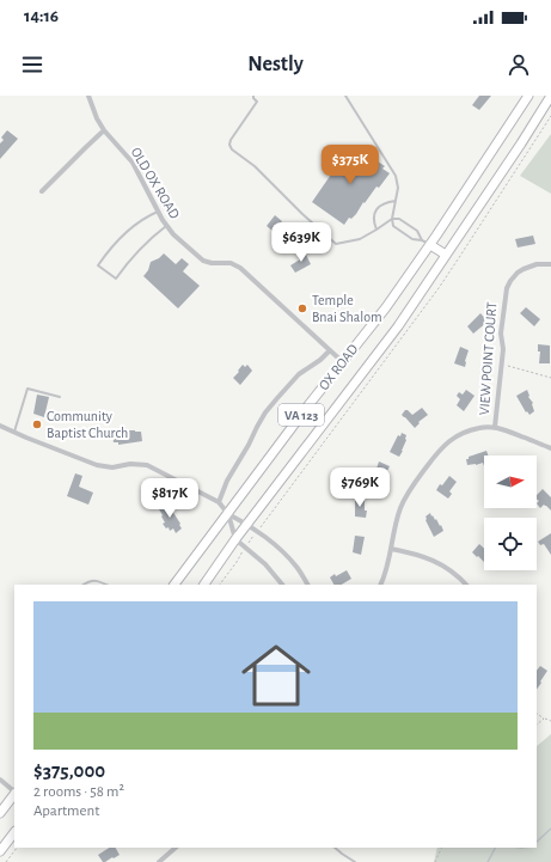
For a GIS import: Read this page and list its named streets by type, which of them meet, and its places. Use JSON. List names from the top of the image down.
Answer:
{
  "streets": {
    "highway": ["OX ROAD", "VA 123"],
    "street": ["OLD OX ROAD", "VIEW POINT COURT"]
  },
  "crossings": [
    ["OLD OX ROAD", "OX ROAD"]
  ],
  "places": ["Temple Bnai Shalom", "Community Baptist Church"],
  "north": "right",
  "page": {
    "status": "14:16",
    "header": "Nestly",
    "price": [
      "$375K",
      "$639K",
      "$769K",
      "$817K"
    ],
    "list": [
      {
        "name": "$375,000",
        "note": "2 rooms · 58 m² · Apartment"
      }
    ]
  }
}
